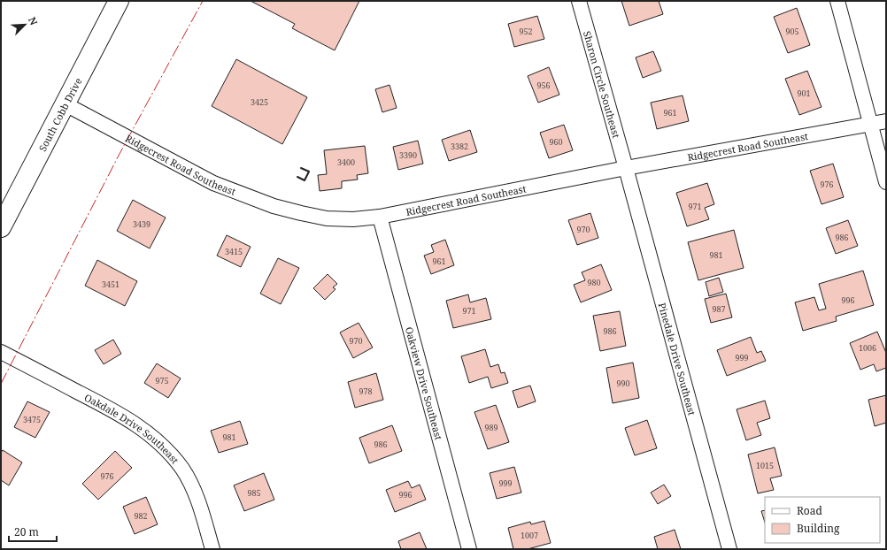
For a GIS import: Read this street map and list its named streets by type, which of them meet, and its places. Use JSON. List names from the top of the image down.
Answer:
{
  "streets": {
    "main road": ["South Cobb Drive"],
    "street": [
      "Sharon Circle Southeast",
      "Ridgecrest Road Southeast",
      "Pinedale Drive Southeast",
      "Oakview Drive Southeast",
      "Oakdale Drive Southeast"
    ]
  },
  "crossings": [
    ["Sharon Circle Southeast", "Ridgecrest Road Southeast"],
    ["Sharon Circle Southeast", "Pinedale Drive Southeast"],
    ["South Cobb Drive", "Ridgecrest Road Southeast"],
    ["Ridgecrest Road Southeast", "Pinedale Drive Southeast"],
    ["Ridgecrest Road Southeast", "Oakview Drive Southeast"]
  ],
  "house_numbers": [
    "952",
    "905",
    "956",
    "901",
    "3425",
    "961",
    "960",
    "3382",
    "3390",
    "3400",
    "976",
    "971",
    "3439",
    "970",
    "986",
    "3415",
    "981",
    "961",
    "980",
    "3451",
    "996",
    "987",
    "971",
    "986",
    "970",
    "1006",
    "999",
    "975",
    "990",
    "978",
    "3475",
    "989",
    "981",
    "986",
    "1015",
    "976",
    "999",
    "985",
    "996",
    "982",
    "1007"
  ],
  "legend": ["Road", "Building"],
  "scale_bar": "20 m",
  "north": "top right"
}
